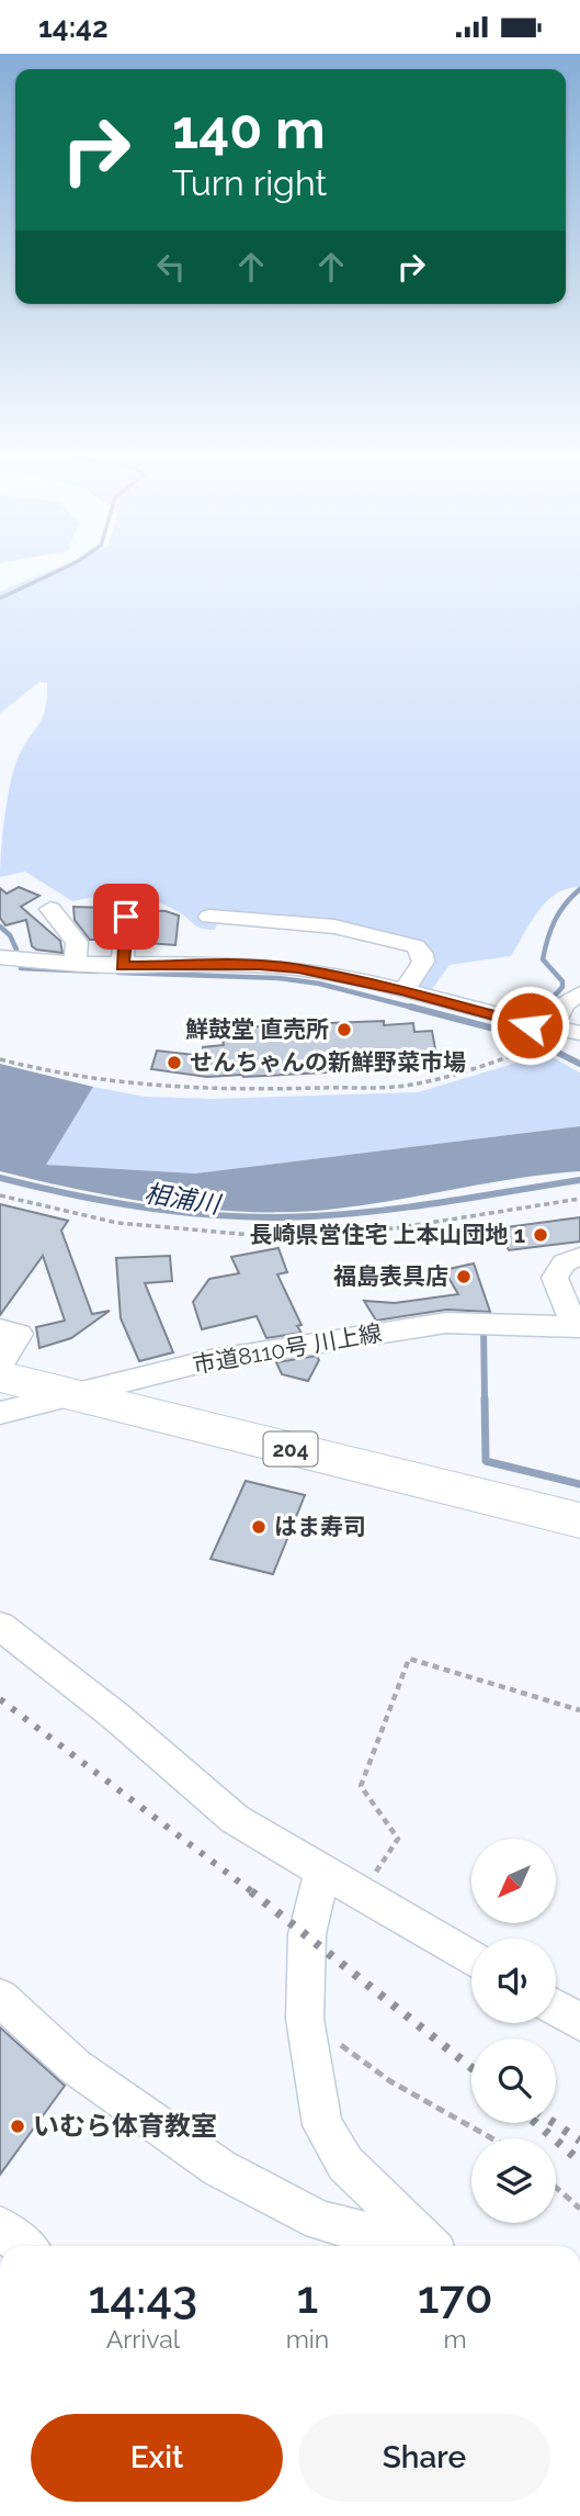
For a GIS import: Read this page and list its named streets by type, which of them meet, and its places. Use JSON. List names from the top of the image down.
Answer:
{
  "streets": {
    "highway": ["204"],
    "street": ["市道8110号 川上線"]
  },
  "crossings": [
    ["市道8110号 川上線", "204"]
  ],
  "water": ["相浦川"],
  "places": [
    "鮮鼓堂 直売所",
    "せんちゃんの新鮮野菜市場",
    "長崎県営住宅 上本山団地 1",
    "福島表具店",
    "はま寿司",
    "いむら体育教室"
  ],
  "north": "bottom left",
  "page": {
    "status": "14:42",
    "turn": ["140 m", "Turn right"],
    "eta": [
      "14:43",
      "Arrival",
      "1",
      "min",
      "170",
      "m"
    ],
    "buttons": ["Exit", "Share"]
  }
}
